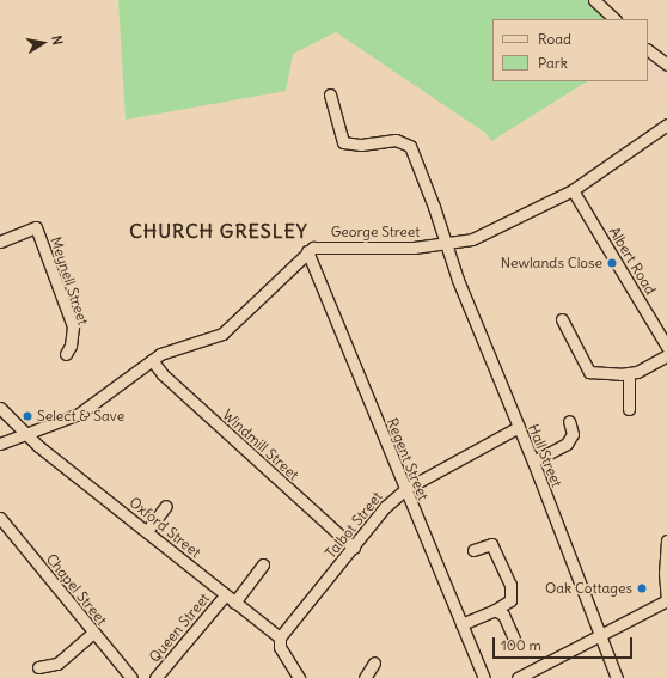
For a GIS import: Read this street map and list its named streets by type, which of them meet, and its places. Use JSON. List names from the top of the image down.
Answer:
{
  "streets": {
    "street": [
      "George Street",
      "Albert Road",
      "Meynell Street",
      "Windmill Street",
      "Hall Street",
      "Regent Street",
      "Talbot Street",
      "Oxford Street",
      "Chapel Street",
      "Queen Street"
    ]
  },
  "crossings": [
    ["George Street", "Albert Road"],
    ["George Street", "Hall Street"],
    ["George Street", "Regent Street"],
    ["Windmill Street", "Talbot Street"],
    ["Hall Street", "Talbot Street"],
    ["Regent Street", "Talbot Street"],
    ["Talbot Street", "Oxford Street"],
    ["Oxford Street", "Queen Street"]
  ],
  "districts": ["CHURCH GRESLEY"],
  "places": ["Newlands Close", "Select & Save", "Oak Cottages"],
  "legend": ["Road", "Park"],
  "scale_bar": "100 m",
  "north": "right"
}
